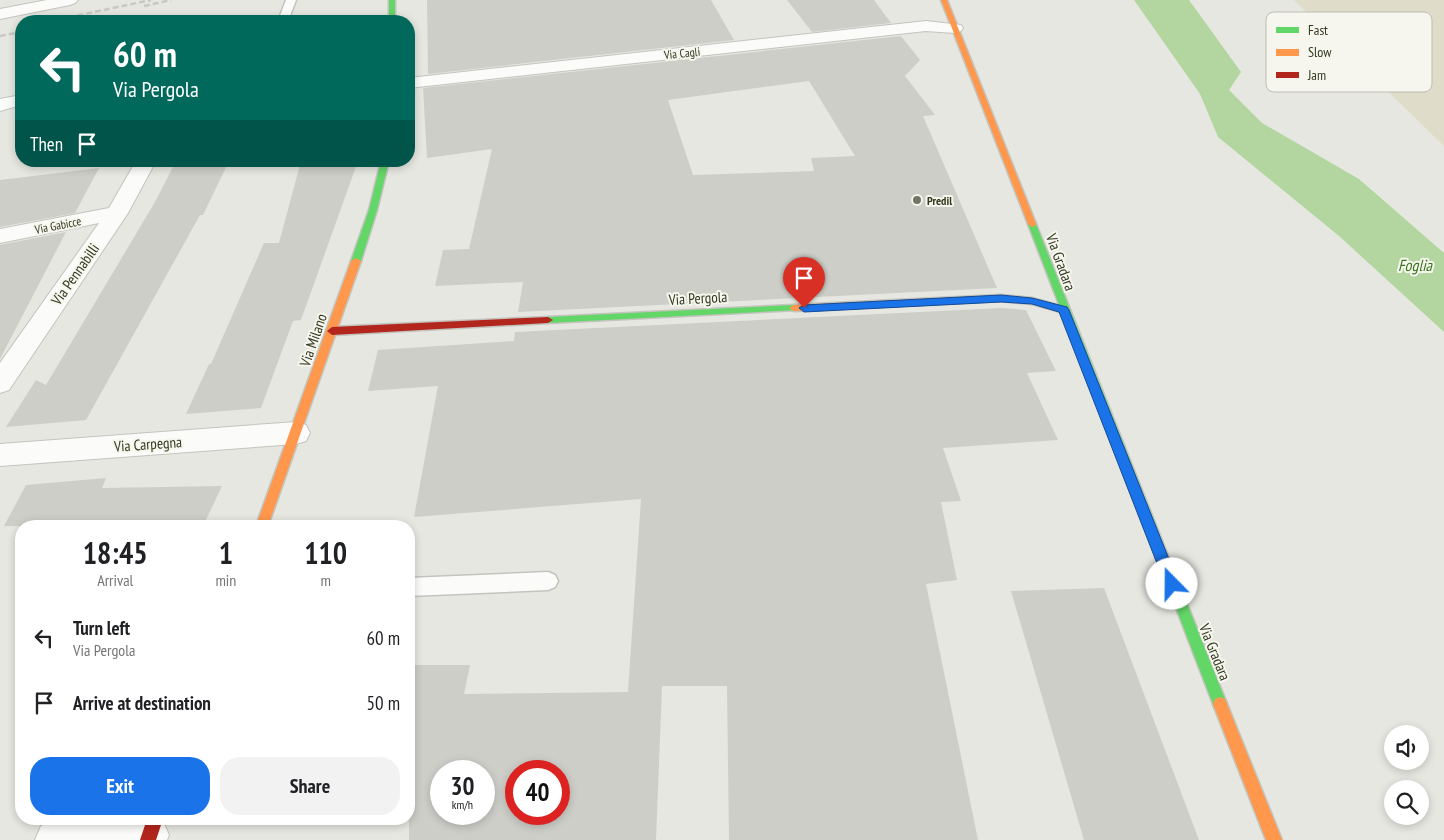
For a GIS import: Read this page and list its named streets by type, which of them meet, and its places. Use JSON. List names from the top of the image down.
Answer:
{
  "streets": {
    "street": [
      "Via Cagli",
      "Via Gabicce",
      "Via Gradara",
      "Via Pennabilli",
      "Via Pergola",
      "Via Milano",
      "Via Carpegna"
    ]
  },
  "crossings": [
    ["Via Cagli", "Via Gradara"],
    ["Via Gabicce", "Via Pennabilli"],
    ["Via Gradara", "Via Pergola"],
    ["Via Pergola", "Via Milano"],
    ["Via Milano", "Via Carpegna"]
  ],
  "water": ["Foglia"],
  "places": ["Predil"],
  "legend": ["Fast", "Slow", "Jam"],
  "page": {
    "turn": ["60 m", "Via Pergola"],
    "then": "Then",
    "eta": [
      "18:45",
      "Arrival",
      "1",
      "min",
      "110",
      "m"
    ],
    "list": [
      {
        "name": "Turn left",
        "note": "Via Pergola",
        "value": "60 m"
      },
      {
        "name": "Arrive at destination",
        "value": "50 m"
      }
    ],
    "buttons": ["Exit", "Share"],
    "speed": "30 km/h",
    "limit": "40"
  }
}
